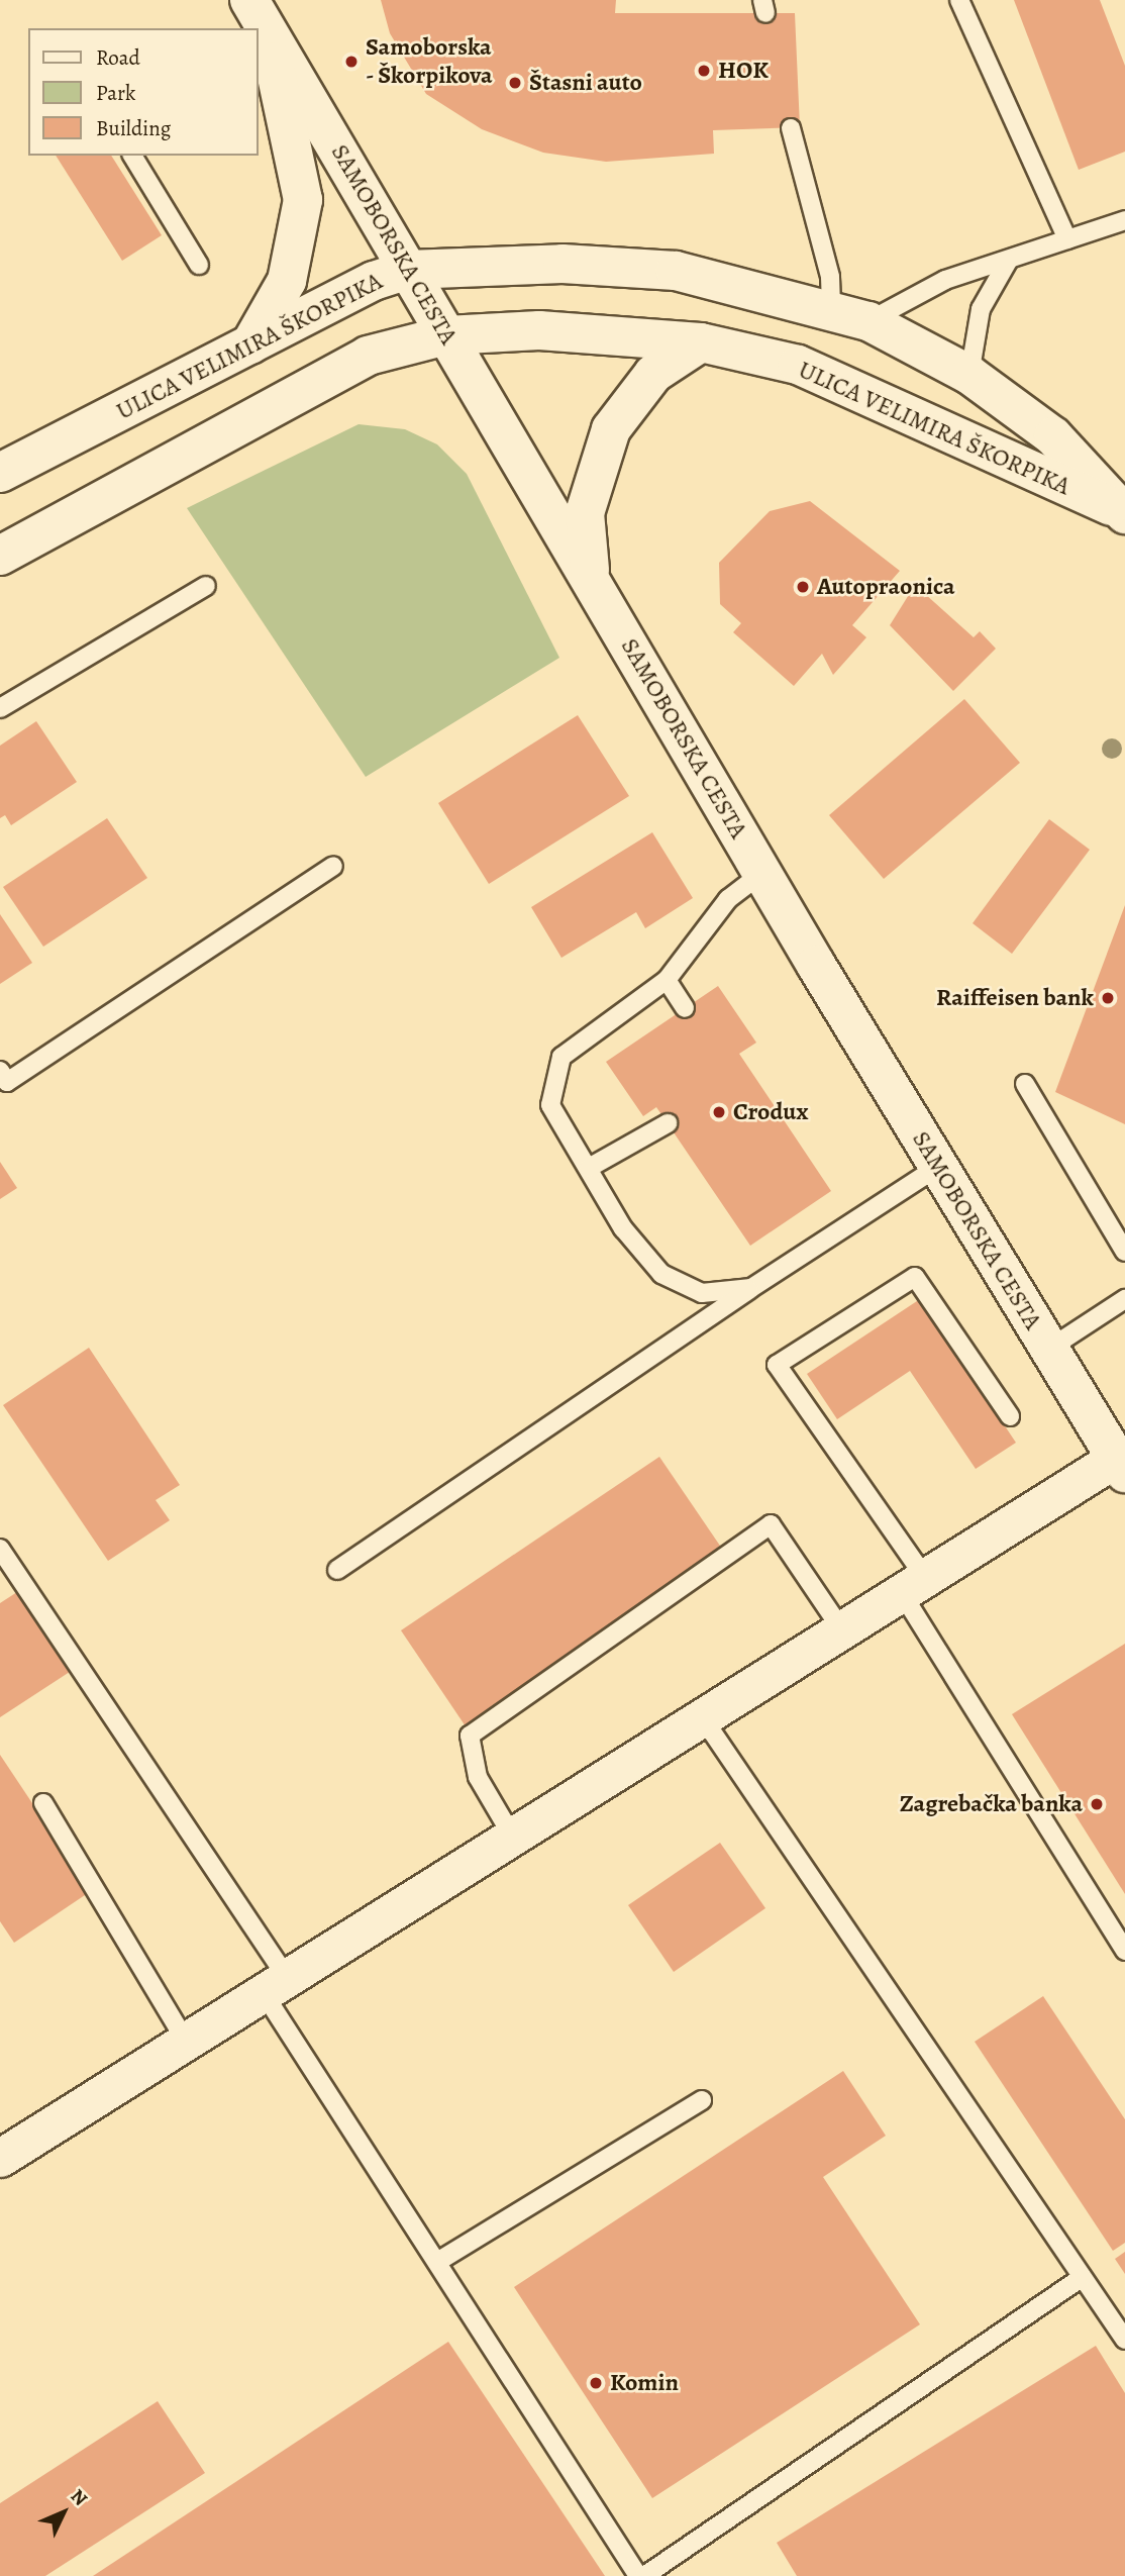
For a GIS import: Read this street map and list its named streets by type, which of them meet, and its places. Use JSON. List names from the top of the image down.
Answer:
{
  "streets": {
    "main road": ["SAMOBORSKA CESTA", "ULICA VELIMIRA ŠKORPIKA"]
  },
  "crossings": [
    ["SAMOBORSKA CESTA", "ULICA VELIMIRA ŠKORPIKA"]
  ],
  "places": [
    "Samoborska - Škorpikova",
    "HOK",
    "Štasni auto",
    "Autopraonica",
    "Raiffeisen bank",
    "Crodux",
    "Zagrebačka banka",
    "Komin"
  ],
  "legend": ["Road", "Park", "Building"],
  "north": "top right"
}
